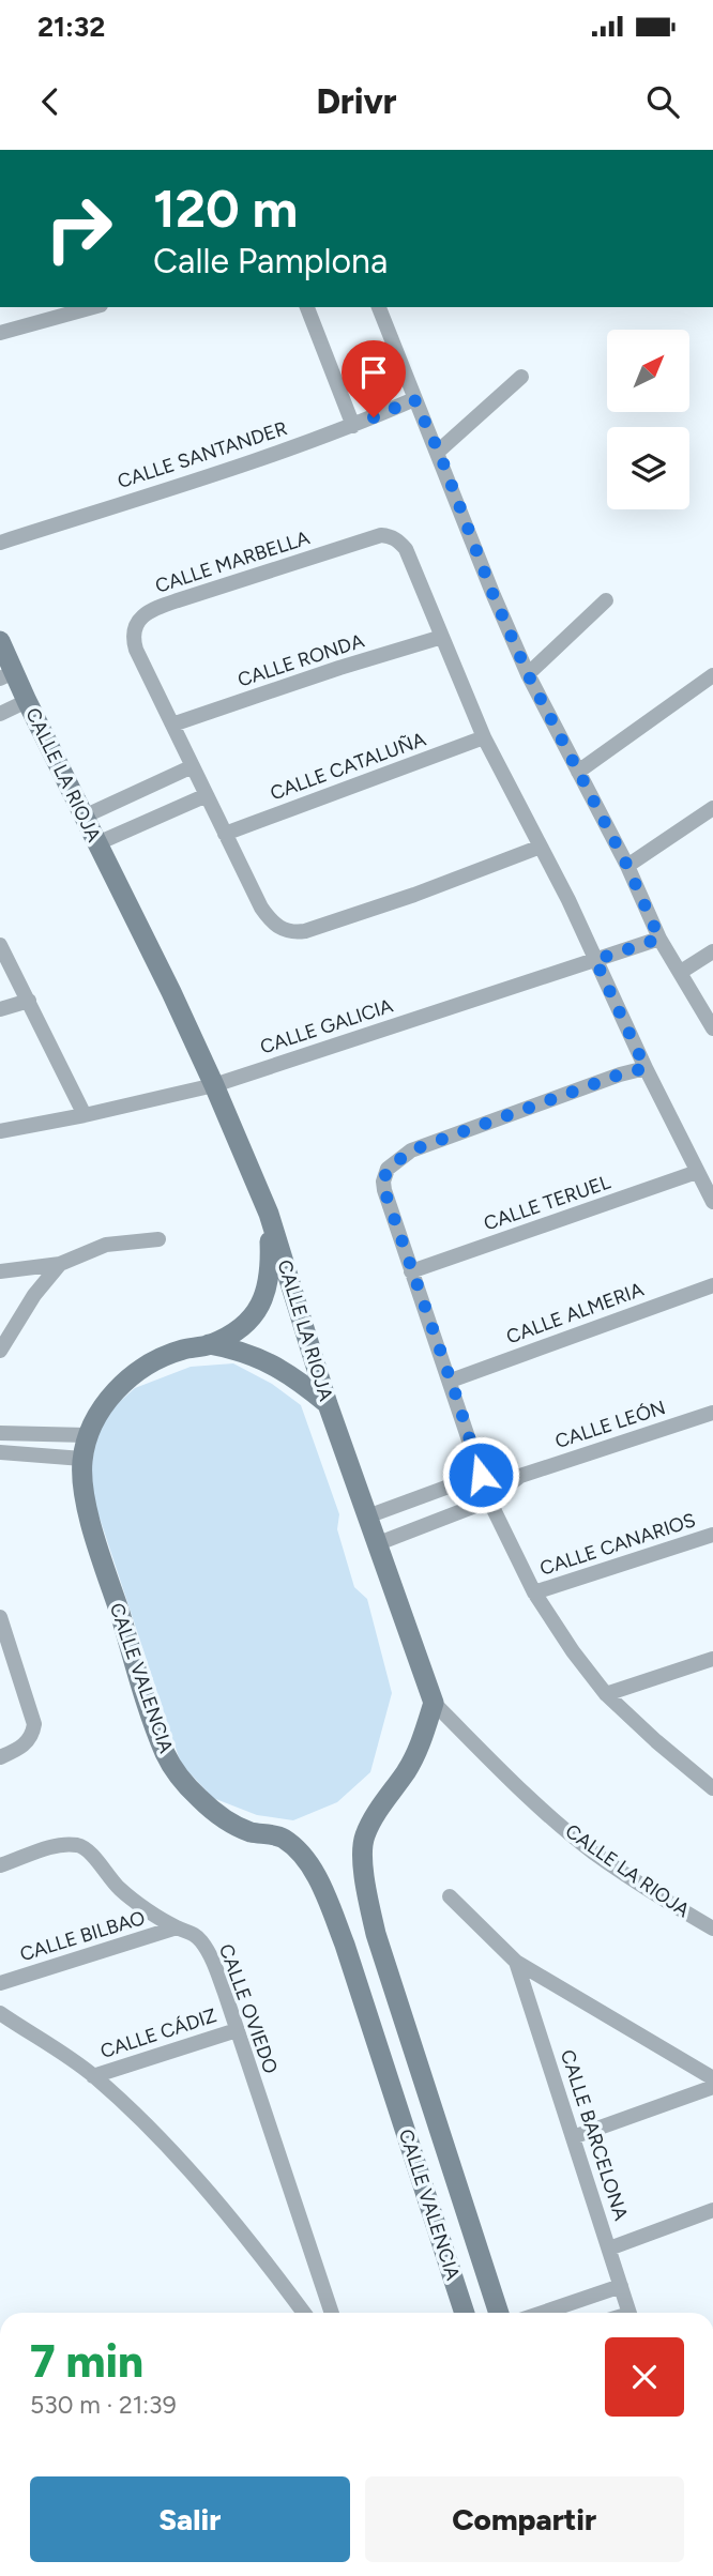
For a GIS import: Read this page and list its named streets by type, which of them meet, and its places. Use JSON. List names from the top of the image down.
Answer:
{
  "streets": {
    "street": [
      "CALLE SANTANDER",
      "CALLE MARBELLA",
      "CALLE RONDA",
      "CALLE CATALUÑA",
      "CALLE LA RIOJA",
      "CALLE GALICIA",
      "CALLE TERUEL",
      "CALLE ALMERIA",
      "CALLE LEÓN",
      "CALLE CANARIOS",
      "CALLE VALENCIA",
      "CALLE BILBAO",
      "CALLE OVIEDO",
      "CALLE CÁDIZ",
      "CALLE BARCELONA"
    ]
  },
  "crossings": [
    ["CALLE MARBELLA", "CALLE RONDA"],
    ["CALLE MARBELLA", "CALLE CATALUÑA"],
    ["CALLE MARBELLA", "CALLE GALICIA"],
    ["CALLE MARBELLA", "CALLE TERUEL"],
    ["CALLE LA RIOJA", "CALLE GALICIA"],
    ["CALLE LA RIOJA", "CALLE LEÓN"],
    ["CALLE LA RIOJA", "CALLE VALENCIA"],
    ["CALLE BILBAO", "CALLE OVIEDO"],
    ["CALLE OVIEDO", "CALLE CÁDIZ"]
  ],
  "north": "top right",
  "page": {
    "status": "21:32",
    "header": "Drivr",
    "turn": ["120 m", "Calle Pamplona"],
    "heading": ["7 min", "530 m · 21:39"],
    "buttons": ["Salir", "Compartir"]
  }
}
